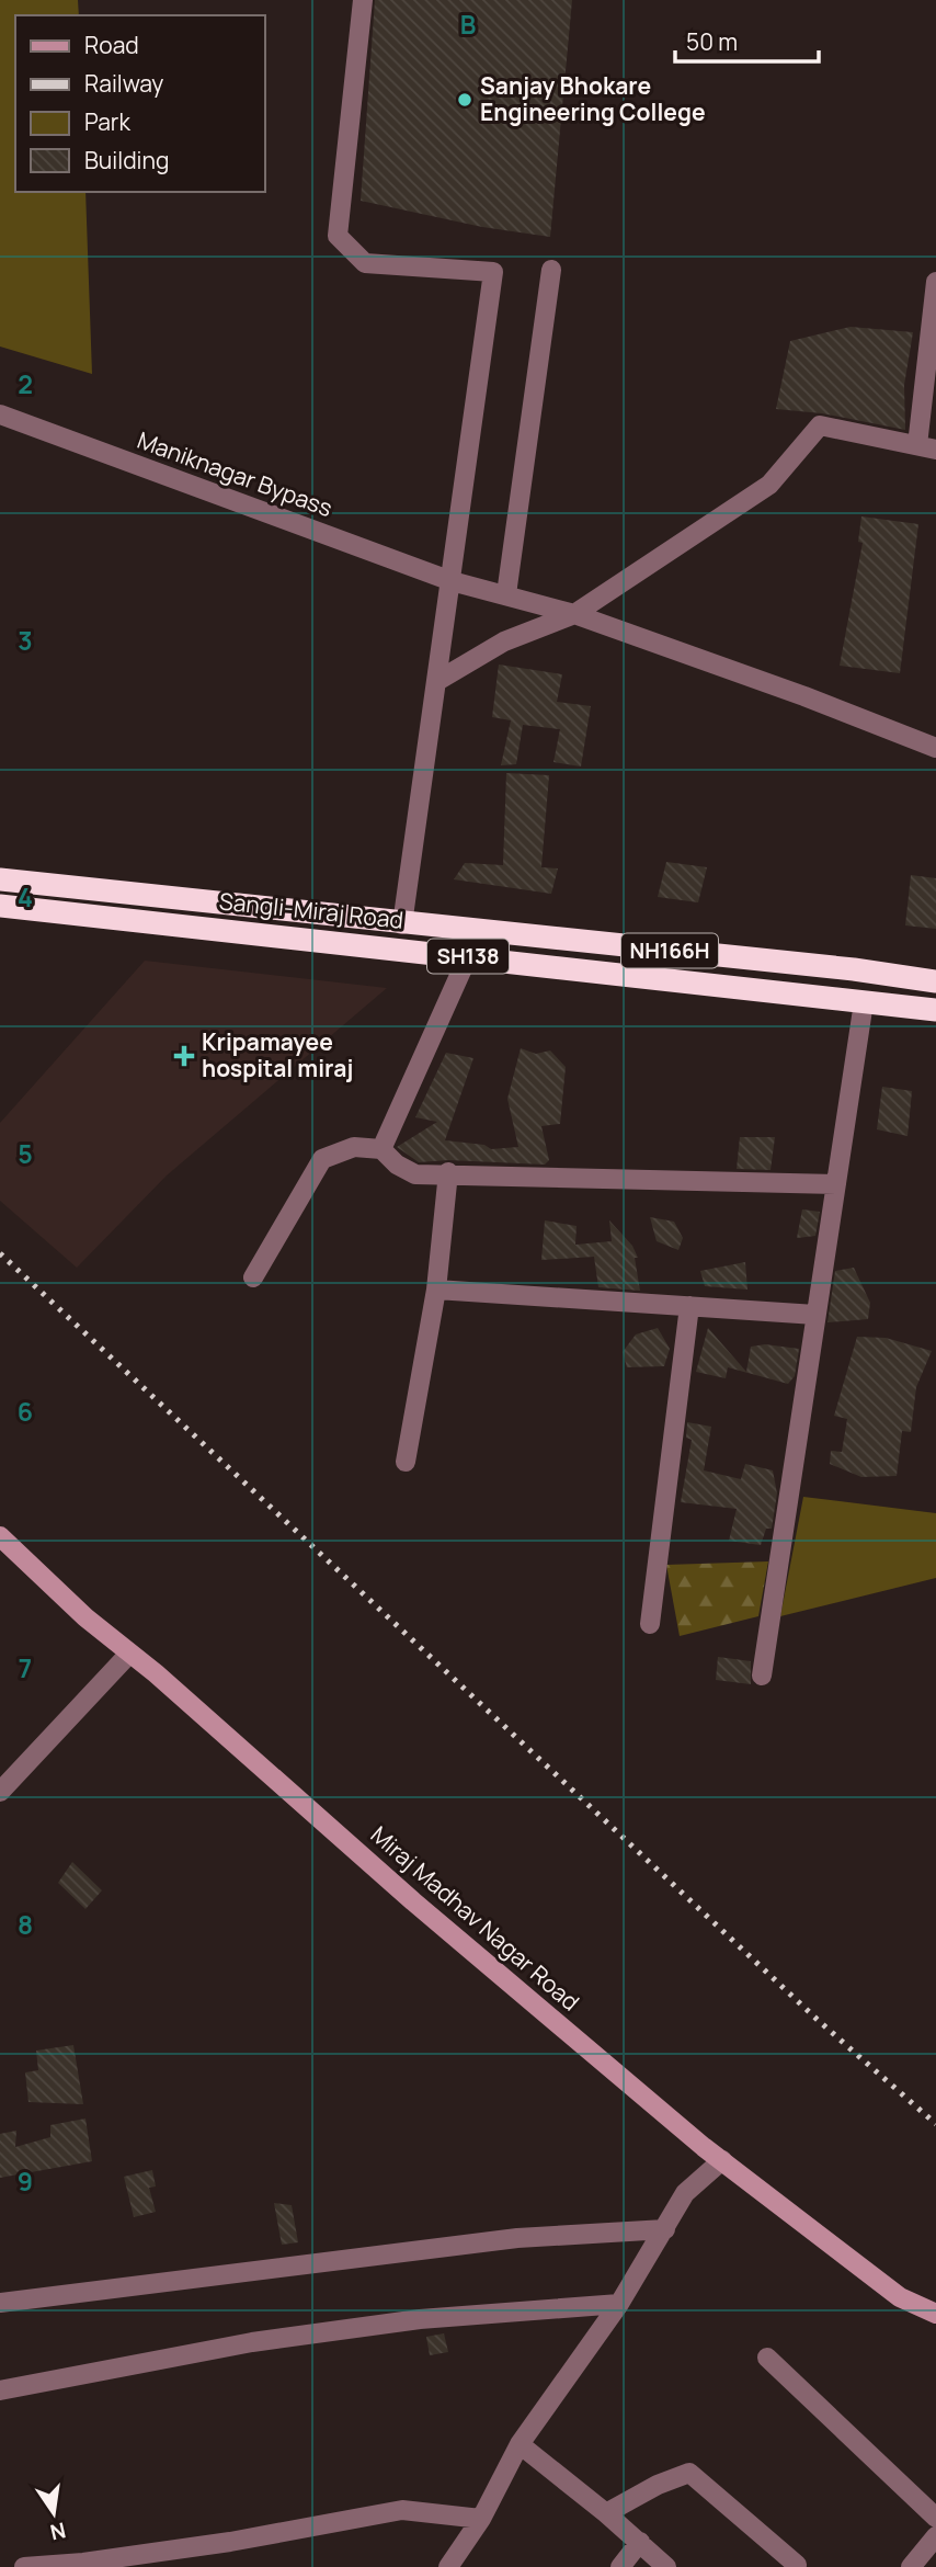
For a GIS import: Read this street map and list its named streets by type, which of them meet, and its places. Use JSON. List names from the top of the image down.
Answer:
{
  "streets": {
    "highway": ["Sangli-Miraj Road", "NH166H", "SH138"],
    "street": ["Maniknagar Bypass", "Miraj Madhav Nagar Road"]
  },
  "places": {
    "other": ["Sanjay Bhokare Engineering College"],
    "health": ["Kripamayee hospital miraj"]
  },
  "legend": [
    "Road",
    "Railway",
    "Park",
    "Building"
  ],
  "scale_bar": "50 m",
  "north": "bottom",
  "grid": {
    "columns": ["B"],
    "rows": [
      "2",
      "3",
      "4",
      "5",
      "6",
      "7",
      "8",
      "9"
    ]
  }
}
